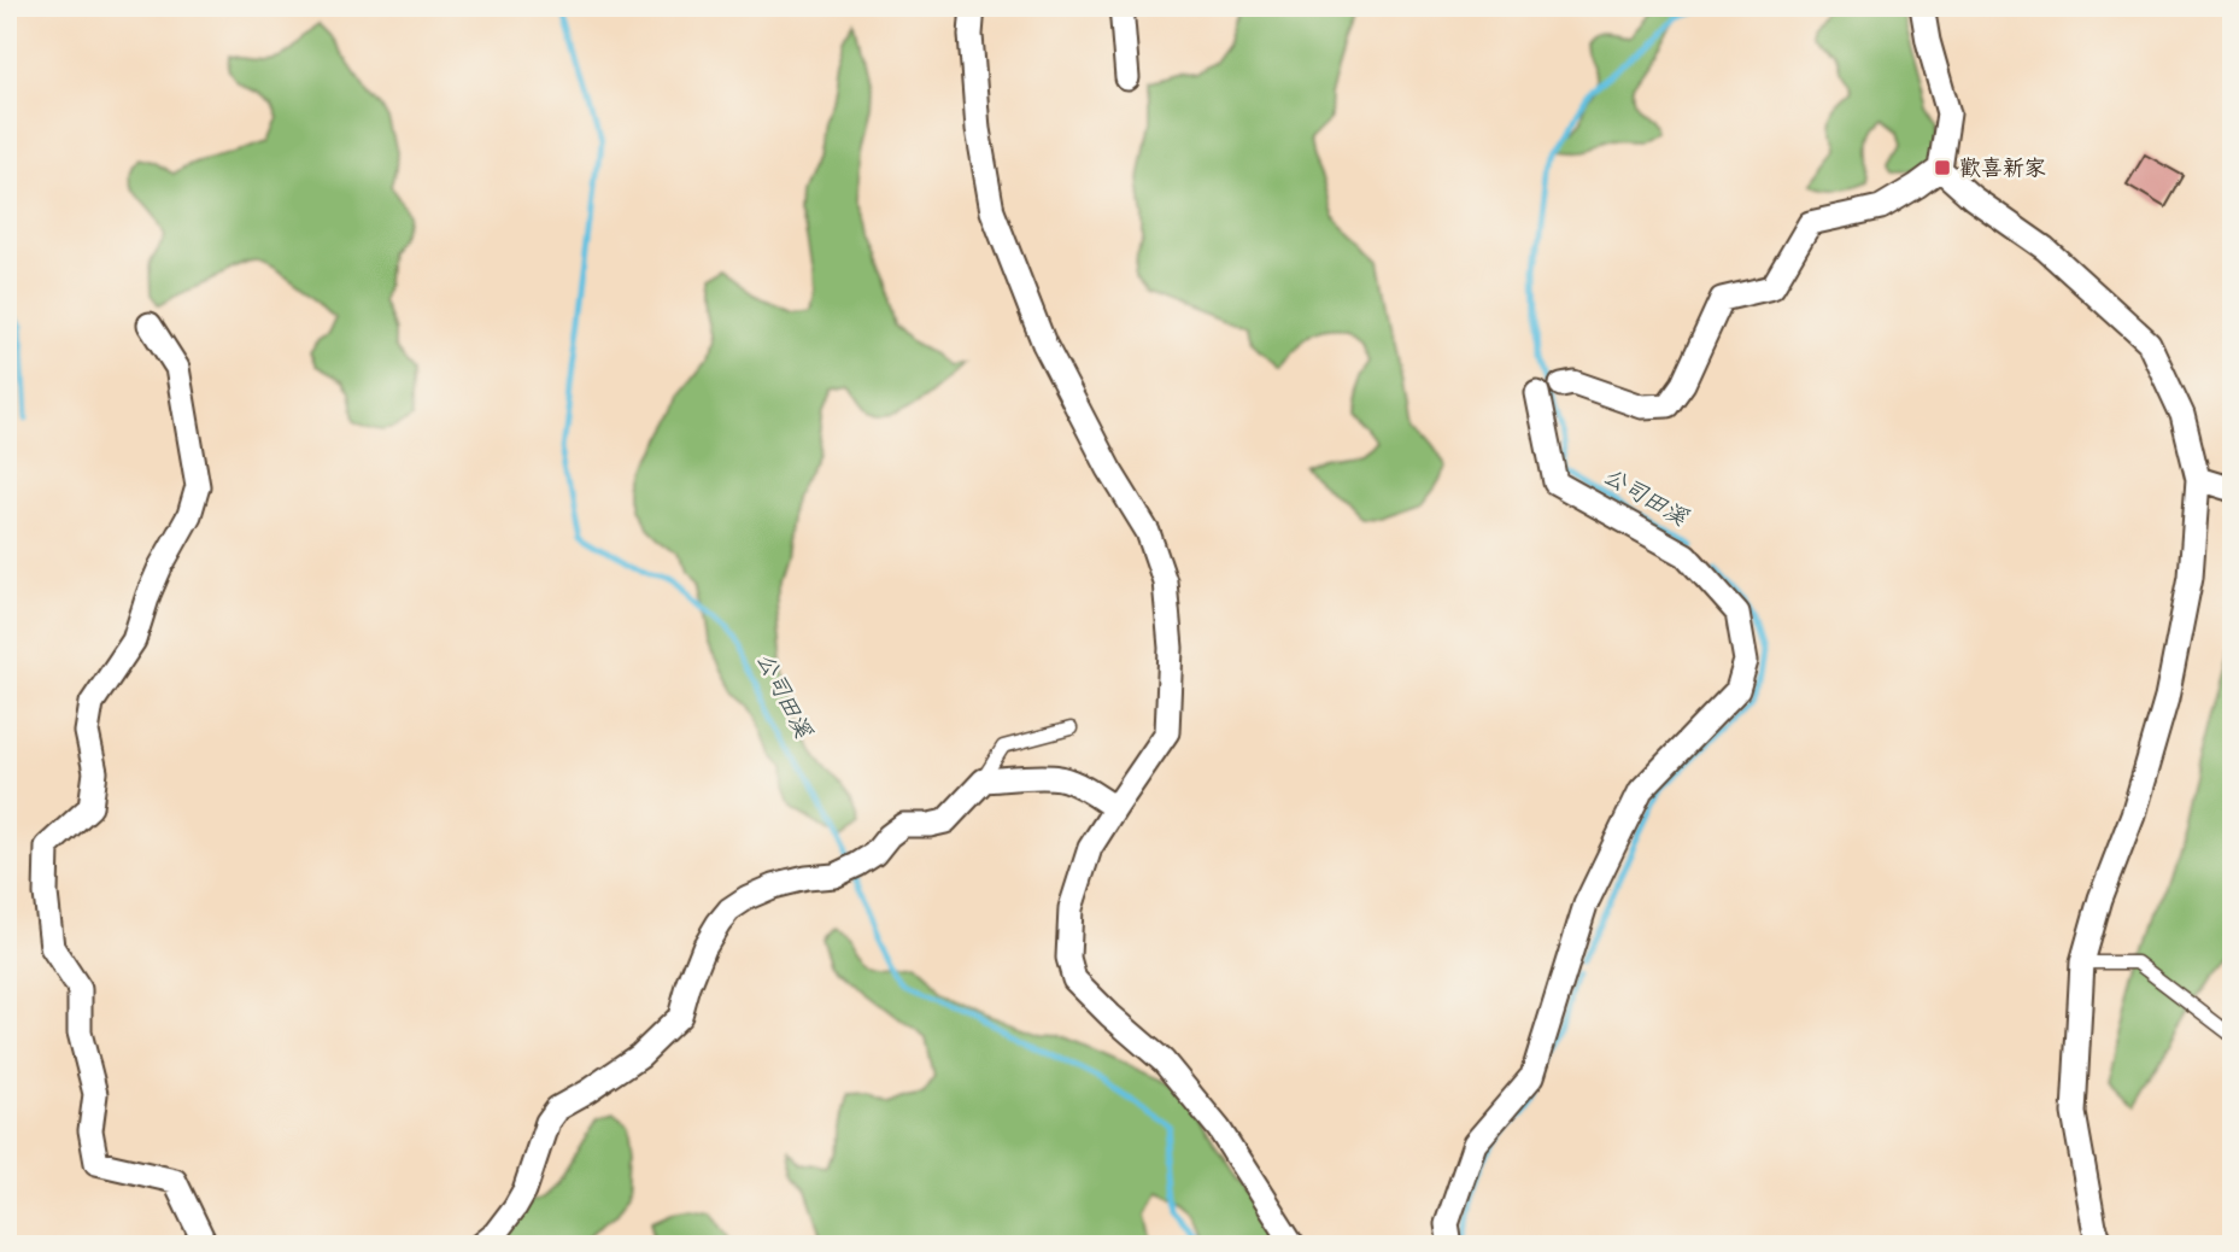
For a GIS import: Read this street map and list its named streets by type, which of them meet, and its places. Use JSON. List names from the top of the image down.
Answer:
{
  "water": ["公司田溪"],
  "places": {
    "transit": ["歡喜新家"]
  }
}
